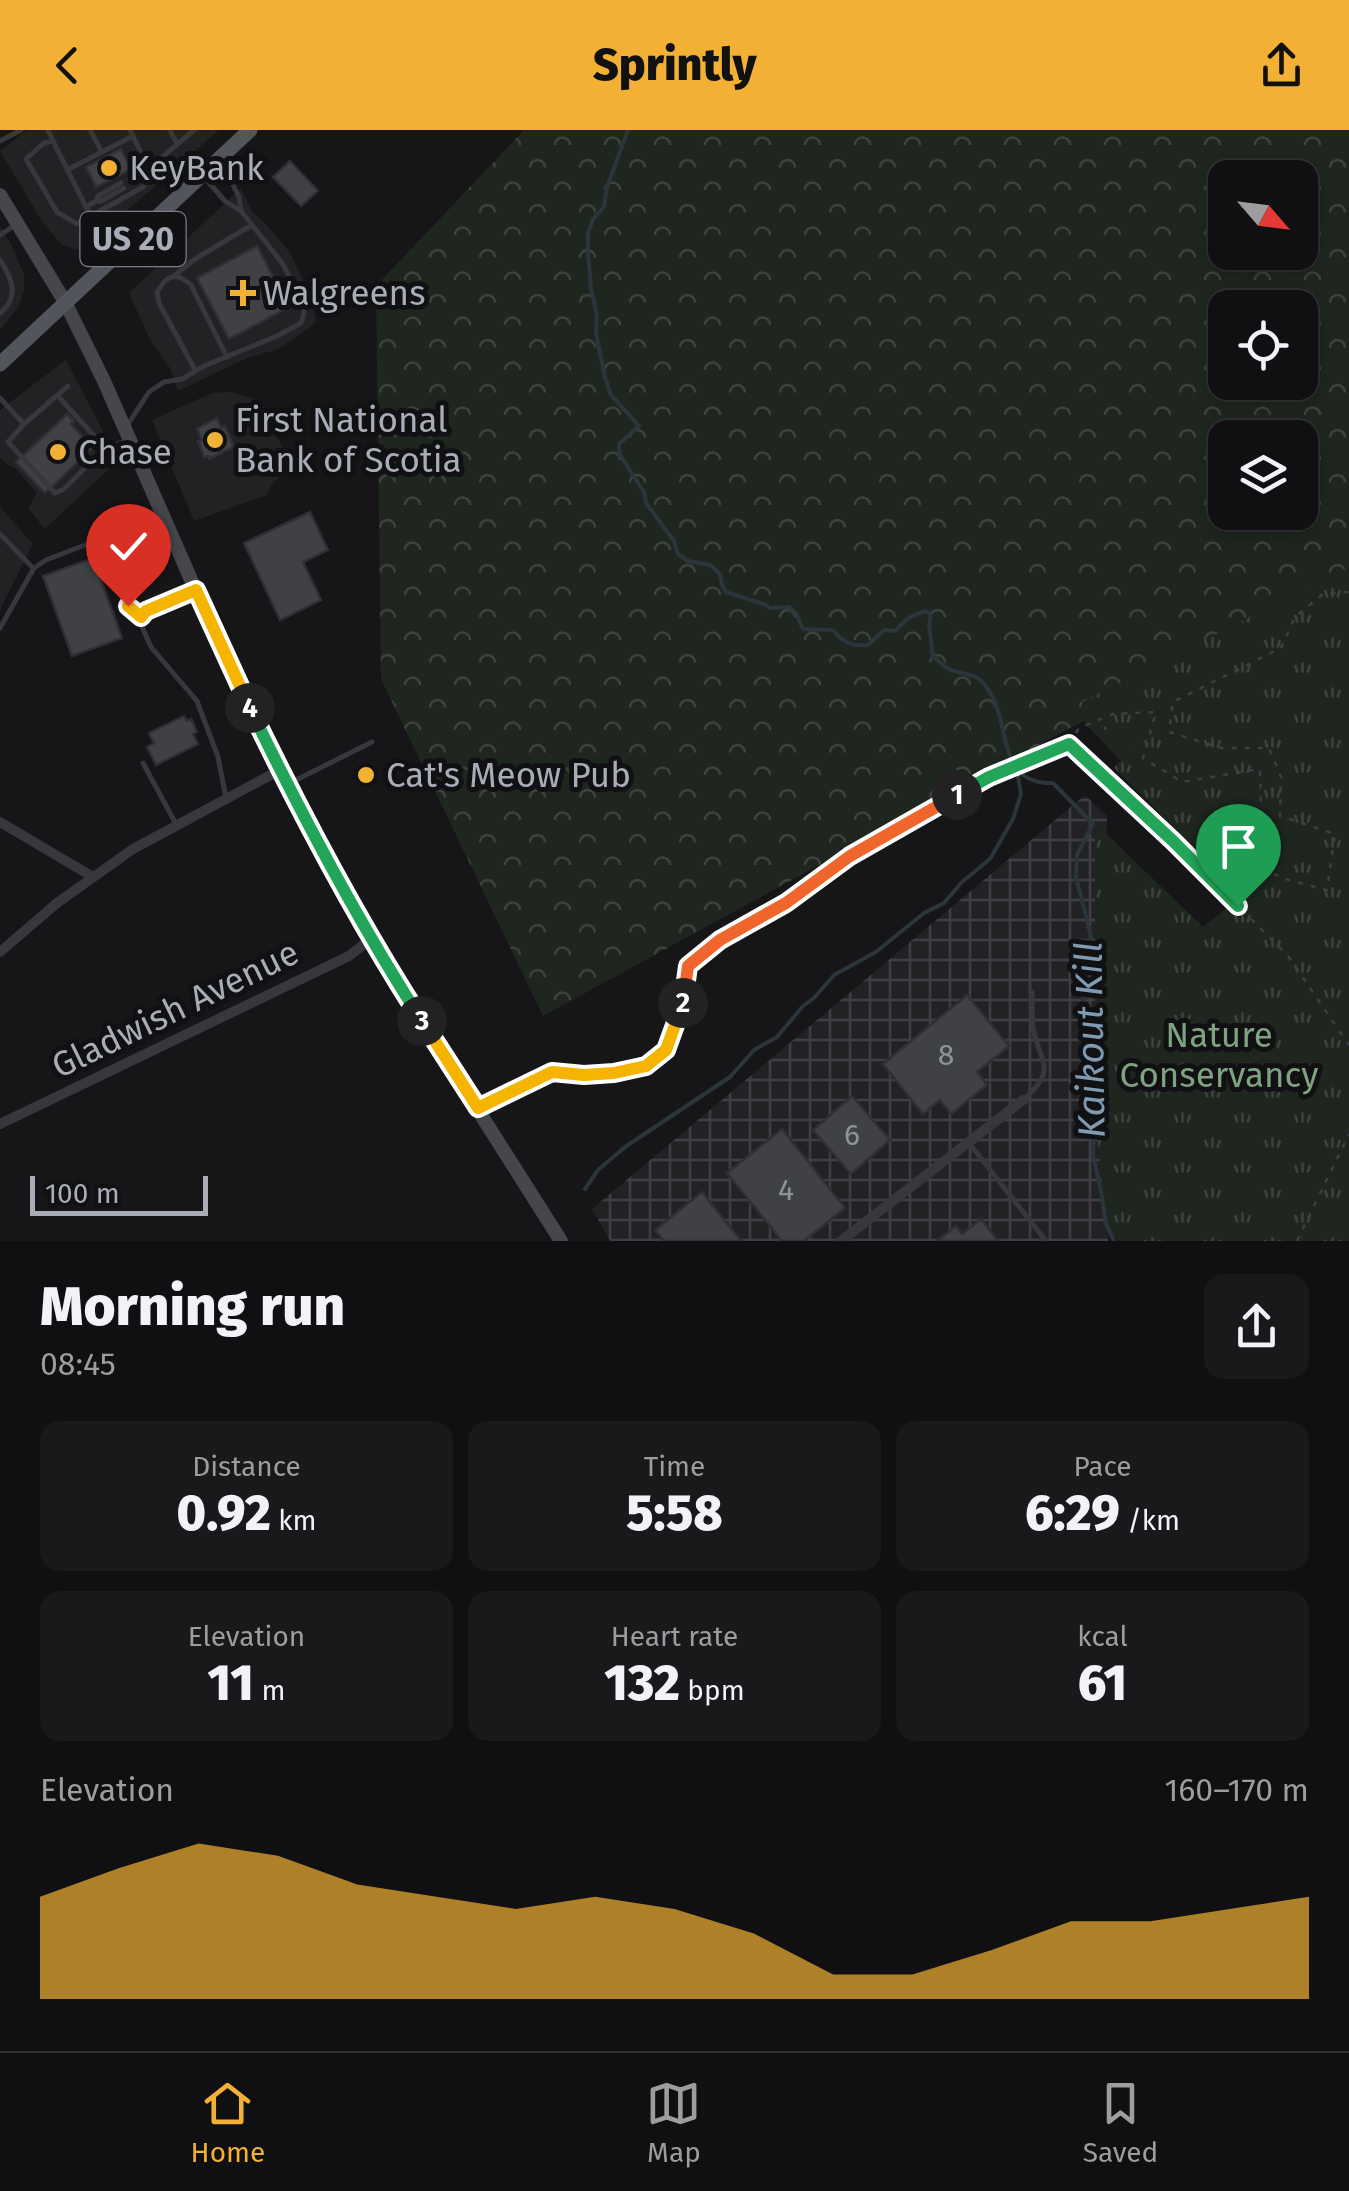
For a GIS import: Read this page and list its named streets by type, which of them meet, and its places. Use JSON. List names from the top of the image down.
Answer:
{
  "streets": {
    "main road": ["US 20"],
    "street": ["Gladwish Avenue"]
  },
  "water": ["Kaikout Kill"],
  "parks": ["Nature Conservancy"],
  "places": {
    "other": [
      "KeyBank",
      "First National Bank of Scotia",
      "Chase",
      "Cat's Meow Pub"
    ],
    "health": ["Walgreens"]
  },
  "house_numbers": ["8", "6", "4"],
  "scale_bar": "100 m",
  "north": "bottom right",
  "page": {
    "header": "Sprintly",
    "pins": [
      "4",
      "1",
      "2",
      "3"
    ],
    "scale": "100 m",
    "heading": ["Morning run", "08:45"],
    "stats": [
      ["Distance", "0.92 km"],
      ["Time", "5:58"],
      ["Pace", "6:29 /km"],
      ["Elevation", "11 m"],
      ["Heart rate", "132 bpm"],
      ["kcal", "61"]
    ],
    "chart": ["Elevation", "160–170 m"],
    "tabs": ["Home", "Map", "Saved"]
  }
}
